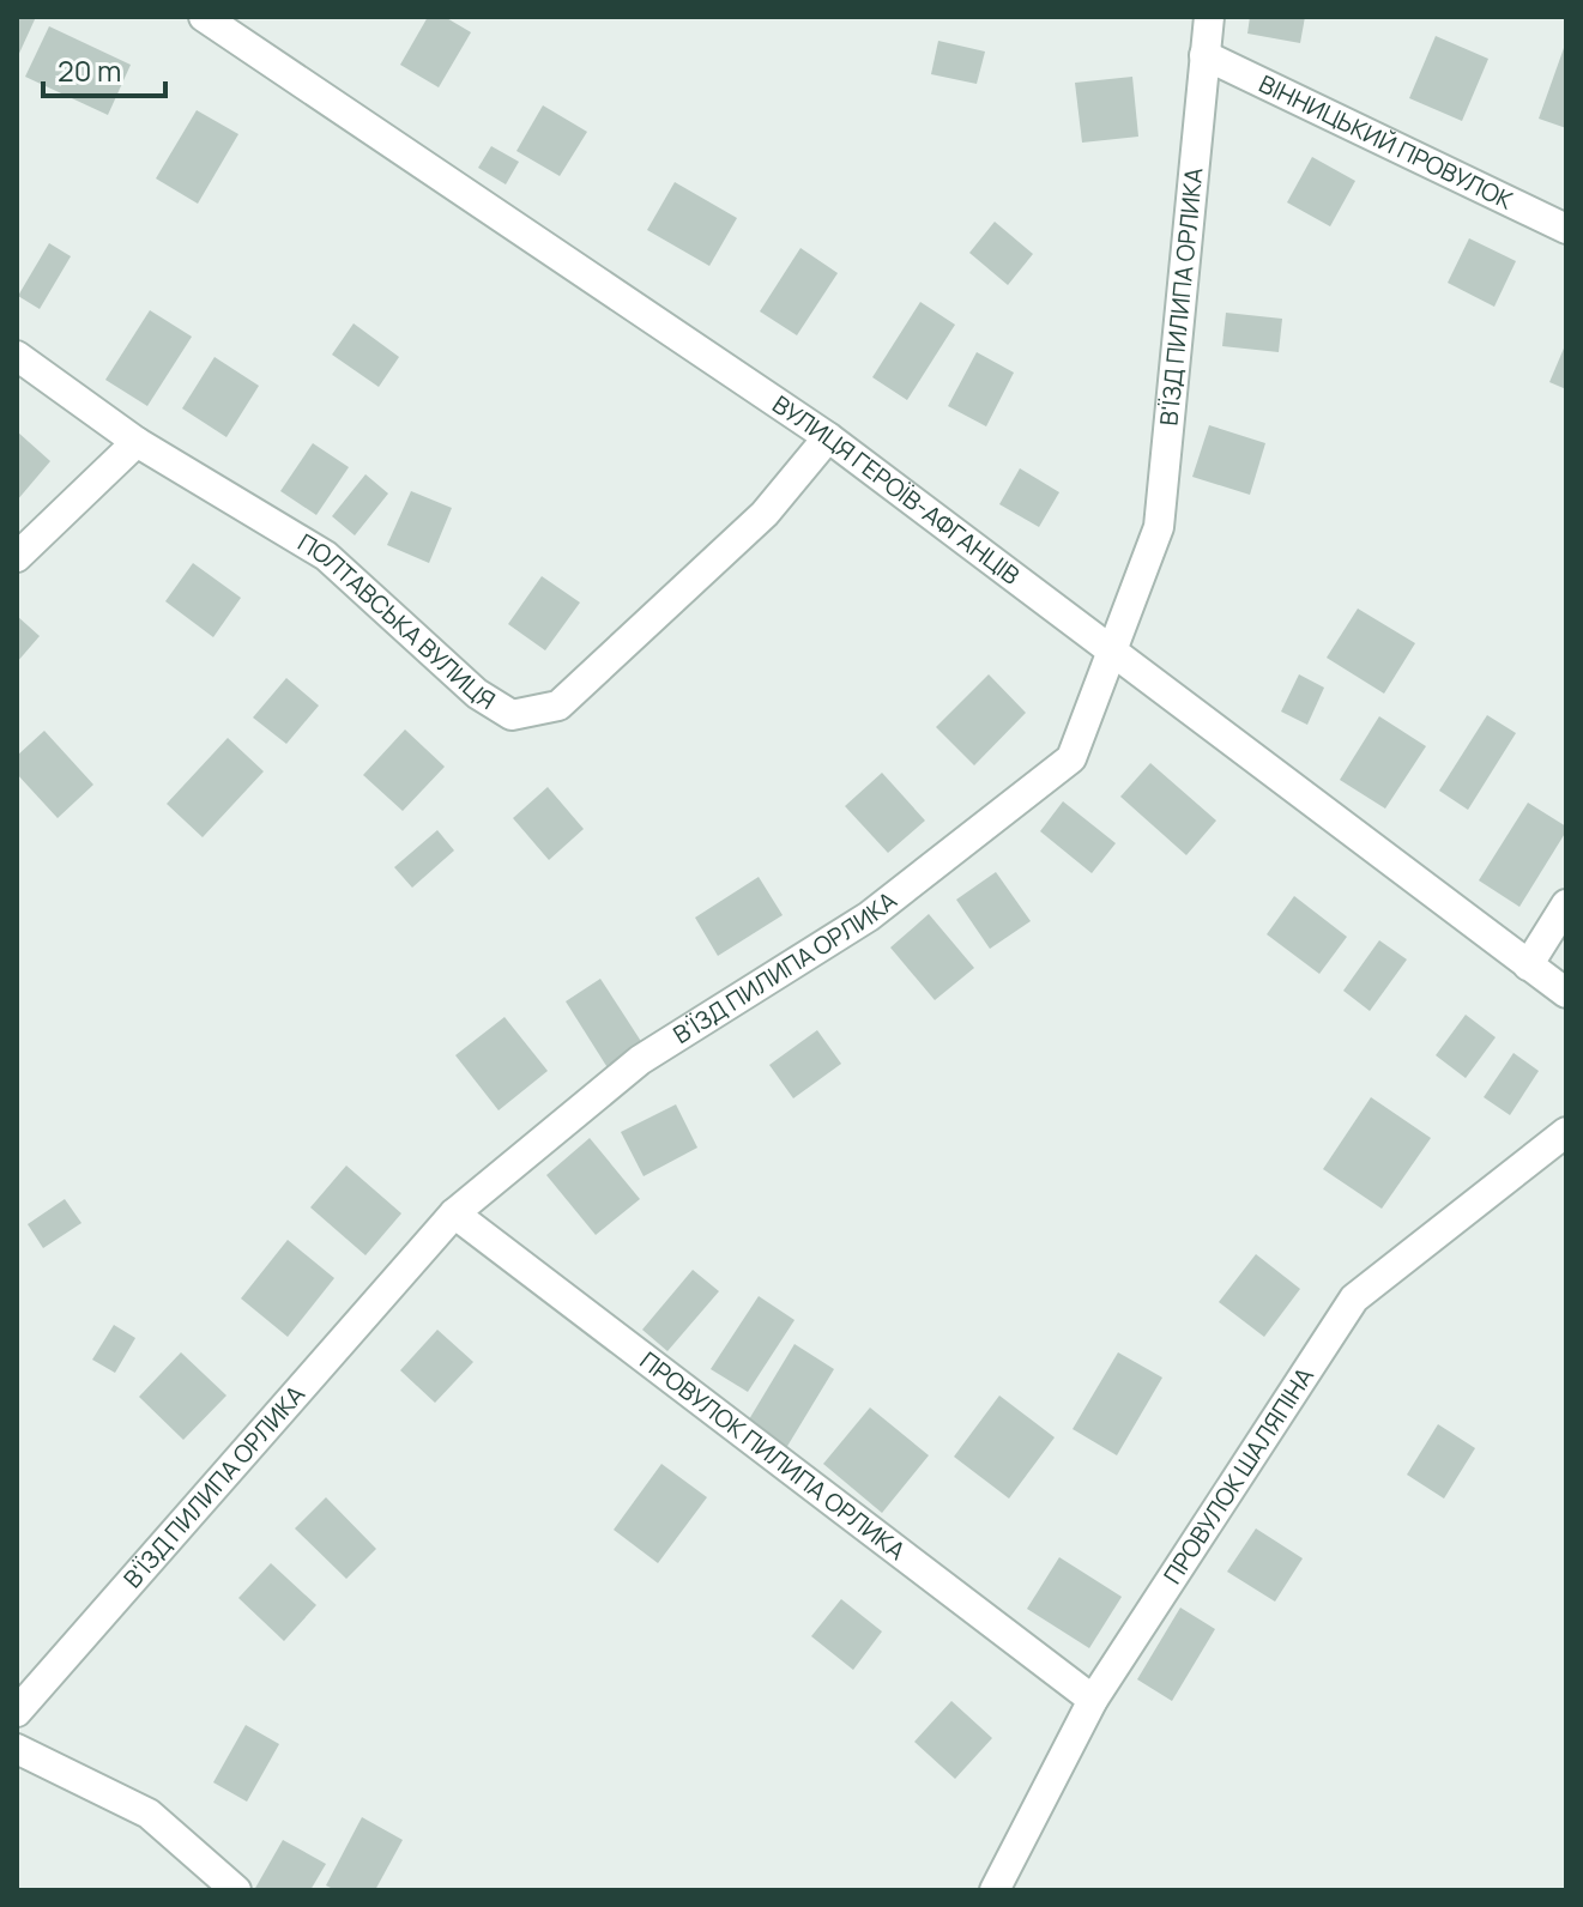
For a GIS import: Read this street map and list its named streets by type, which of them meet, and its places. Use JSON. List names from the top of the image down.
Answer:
{
  "streets": {
    "street": [
      "ВІННИЦЬКИЙ ПРОВУЛОК",
      "В'ЇЗД ПИЛИПА ОРЛИКА",
      "ВУЛИЦЯ ГЕРОЇВ-АФГАНЦІВ",
      "ПОЛТАВСЬКА ВУЛИЦЯ",
      "ПРОВУЛОК ПИЛИПА ОРЛИКА",
      "ПРОВУЛОК ШАЛЯПІНА"
    ]
  },
  "crossings": [
    ["ВІННИЦЬКИЙ ПРОВУЛОК", "В'ЇЗД ПИЛИПА ОРЛИКА"],
    ["В'ЇЗД ПИЛИПА ОРЛИКА", "ВУЛИЦЯ ГЕРОЇВ-АФГАНЦІВ"],
    ["В'ЇЗД ПИЛИПА ОРЛИКА", "ПРОВУЛОК ПИЛИПА ОРЛИКА"],
    ["ВУЛИЦЯ ГЕРОЇВ-АФГАНЦІВ", "ПОЛТАВСЬКА ВУЛИЦЯ"],
    ["ПРОВУЛОК ПИЛИПА ОРЛИКА", "ПРОВУЛОК ШАЛЯПІНА"]
  ],
  "scale_bar": "20 m"
}
